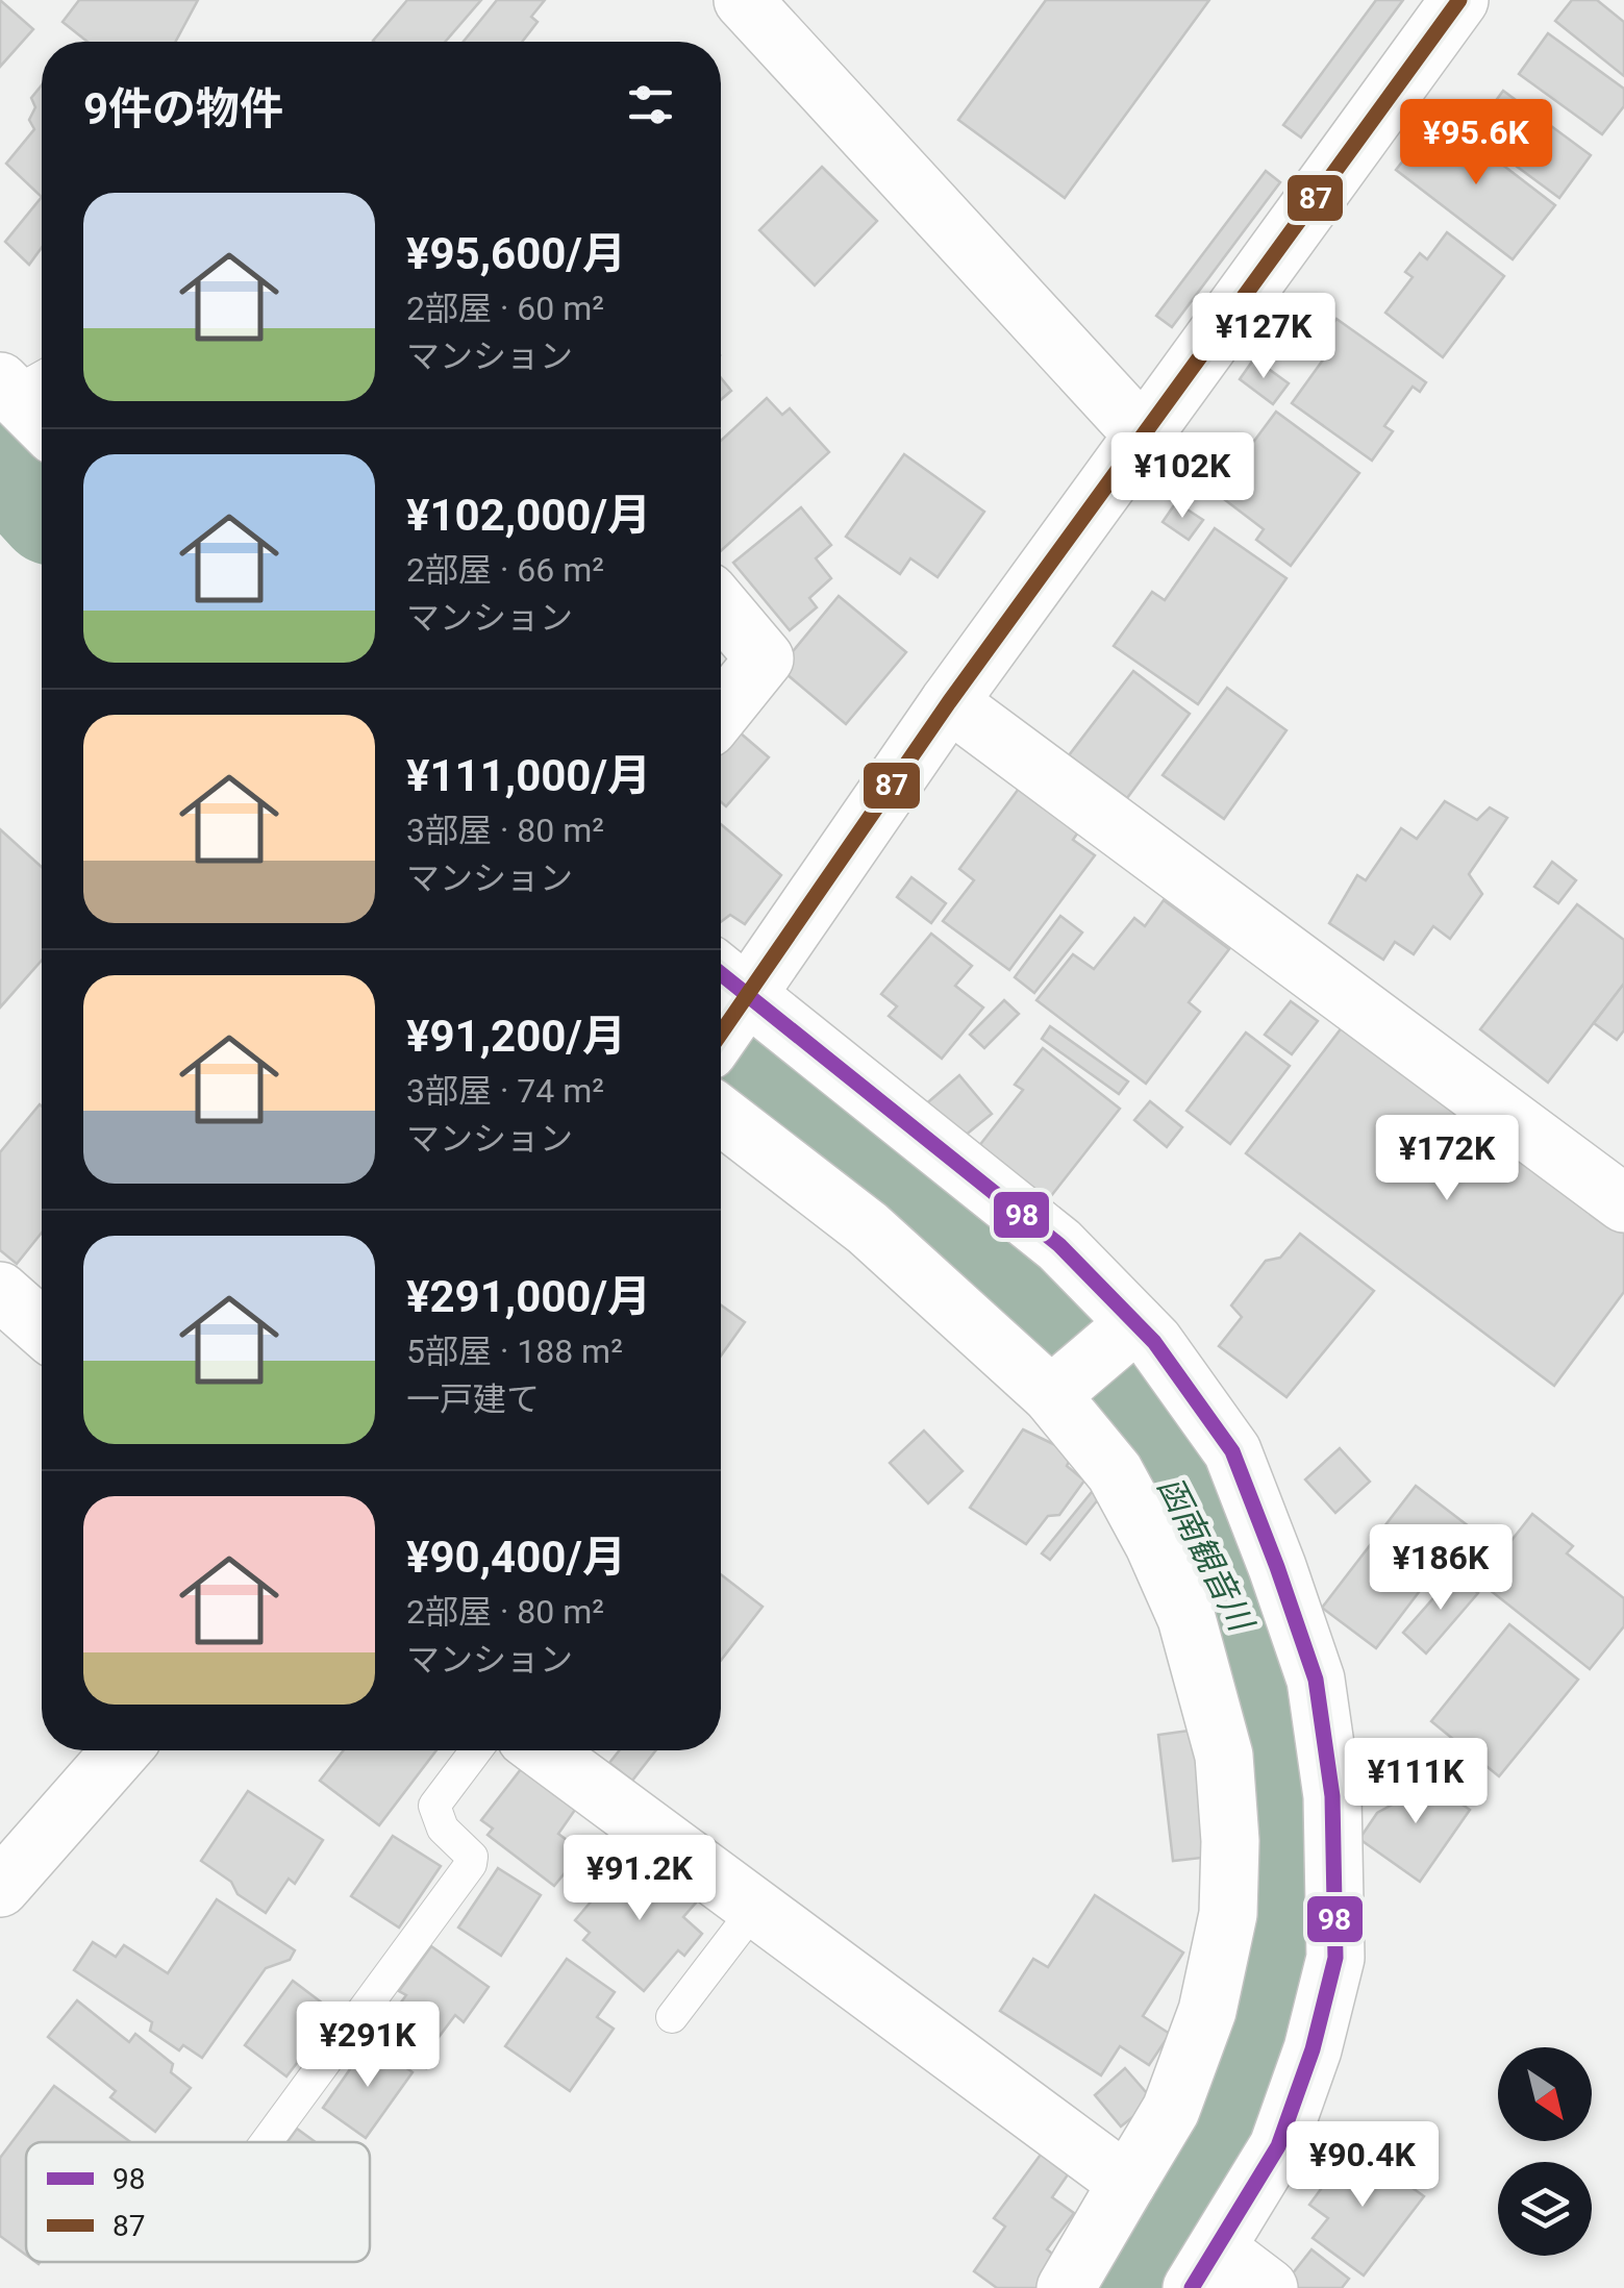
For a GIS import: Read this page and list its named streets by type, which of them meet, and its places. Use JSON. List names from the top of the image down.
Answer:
{
  "water": ["函南観音川"],
  "lines": ["transit line 87", "transit line 98"],
  "legend": ["98", "87"],
  "north": "bottom right",
  "page": {
    "heading": "9件の物件",
    "price": [
      "¥95.6K",
      "¥127K",
      "¥102K",
      "¥172K",
      "¥186K",
      "¥111K",
      "¥91.2K",
      "¥291K",
      "¥90.4K"
    ],
    "list": [
      {
        "name": "¥95,600/月",
        "note": "2部屋 · 60 m² · マンション"
      },
      {
        "name": "¥102,000/月",
        "note": "2部屋 · 66 m² · マンション"
      },
      {
        "name": "¥111,000/月",
        "note": "3部屋 · 80 m² · マンション"
      },
      {
        "name": "¥91,200/月",
        "note": "3部屋 · 74 m² · マンション"
      },
      {
        "name": "¥291,000/月",
        "note": "5部屋 · 188 m² · 一戸建て"
      },
      {
        "name": "¥90,400/月",
        "note": "2部屋 · 80 m² · マンション"
      }
    ]
  }
}
